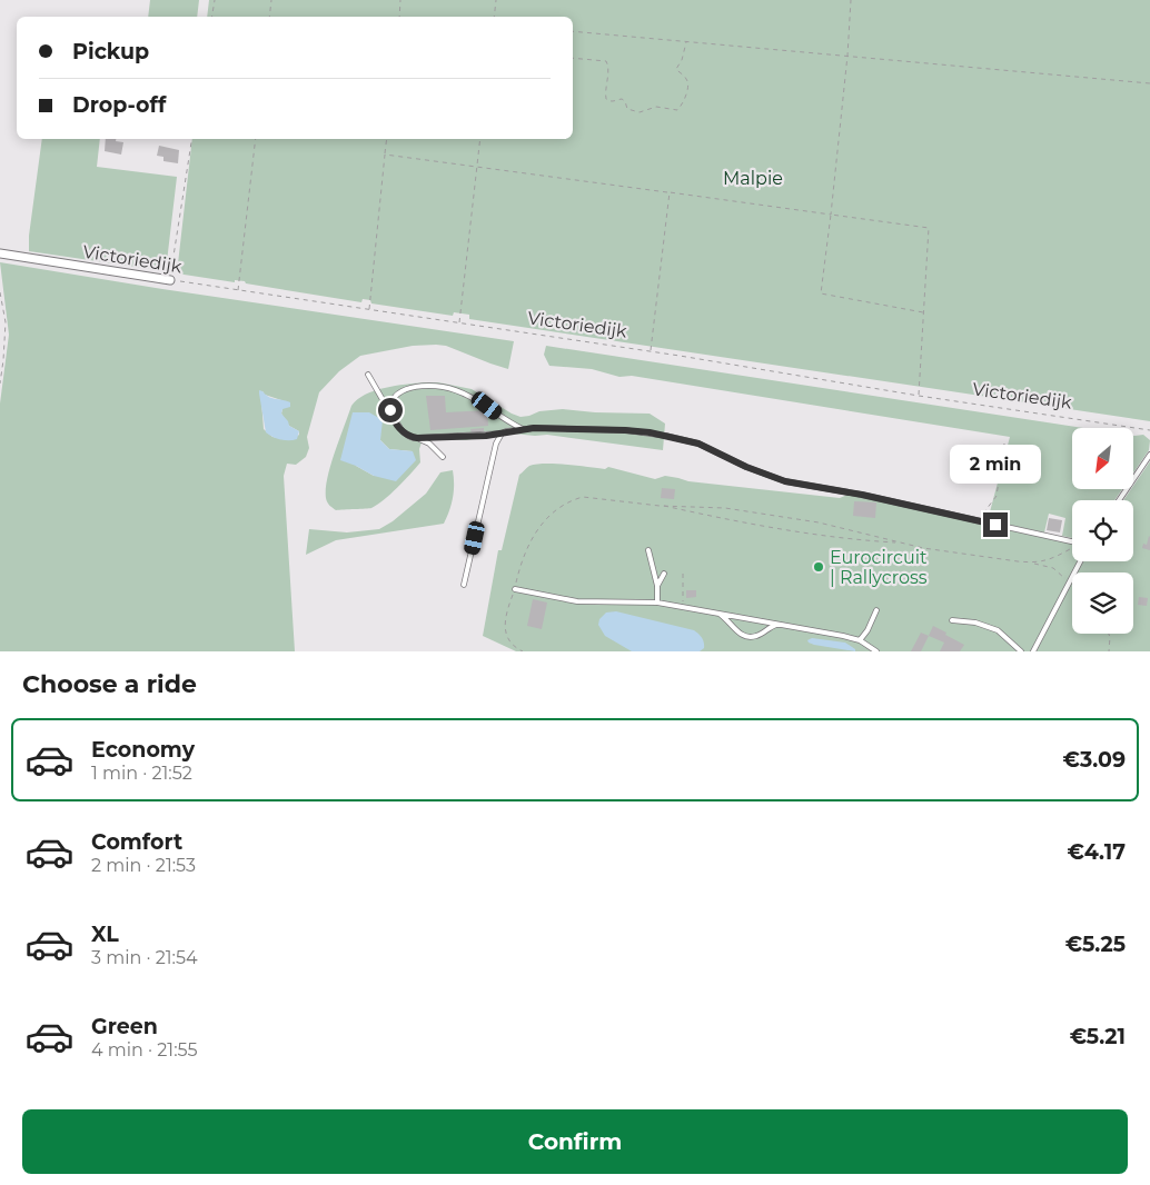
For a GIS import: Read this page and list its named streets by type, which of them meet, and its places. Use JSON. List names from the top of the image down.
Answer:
{
  "streets": {
    "street": ["Victoriedijk"]
  },
  "parks": ["Malpie"],
  "places": ["Eurocircuit | Rallycross"],
  "north": "bottom left",
  "page": {
    "banner": ["Pickup", "Drop-off"],
    "bubble": "2 min",
    "heading": "Choose a ride",
    "list": [
      {
        "name": "Economy",
        "note": "1 min · 21:52",
        "value": "€3.09"
      },
      {
        "name": "Comfort",
        "note": "2 min · 21:53",
        "value": "€4.17"
      },
      {
        "name": "XL",
        "note": "3 min · 21:54",
        "value": "€5.25"
      },
      {
        "name": "Green",
        "note": "4 min · 21:55",
        "value": "€5.21"
      }
    ],
    "buttons": "Confirm"
  }
}
